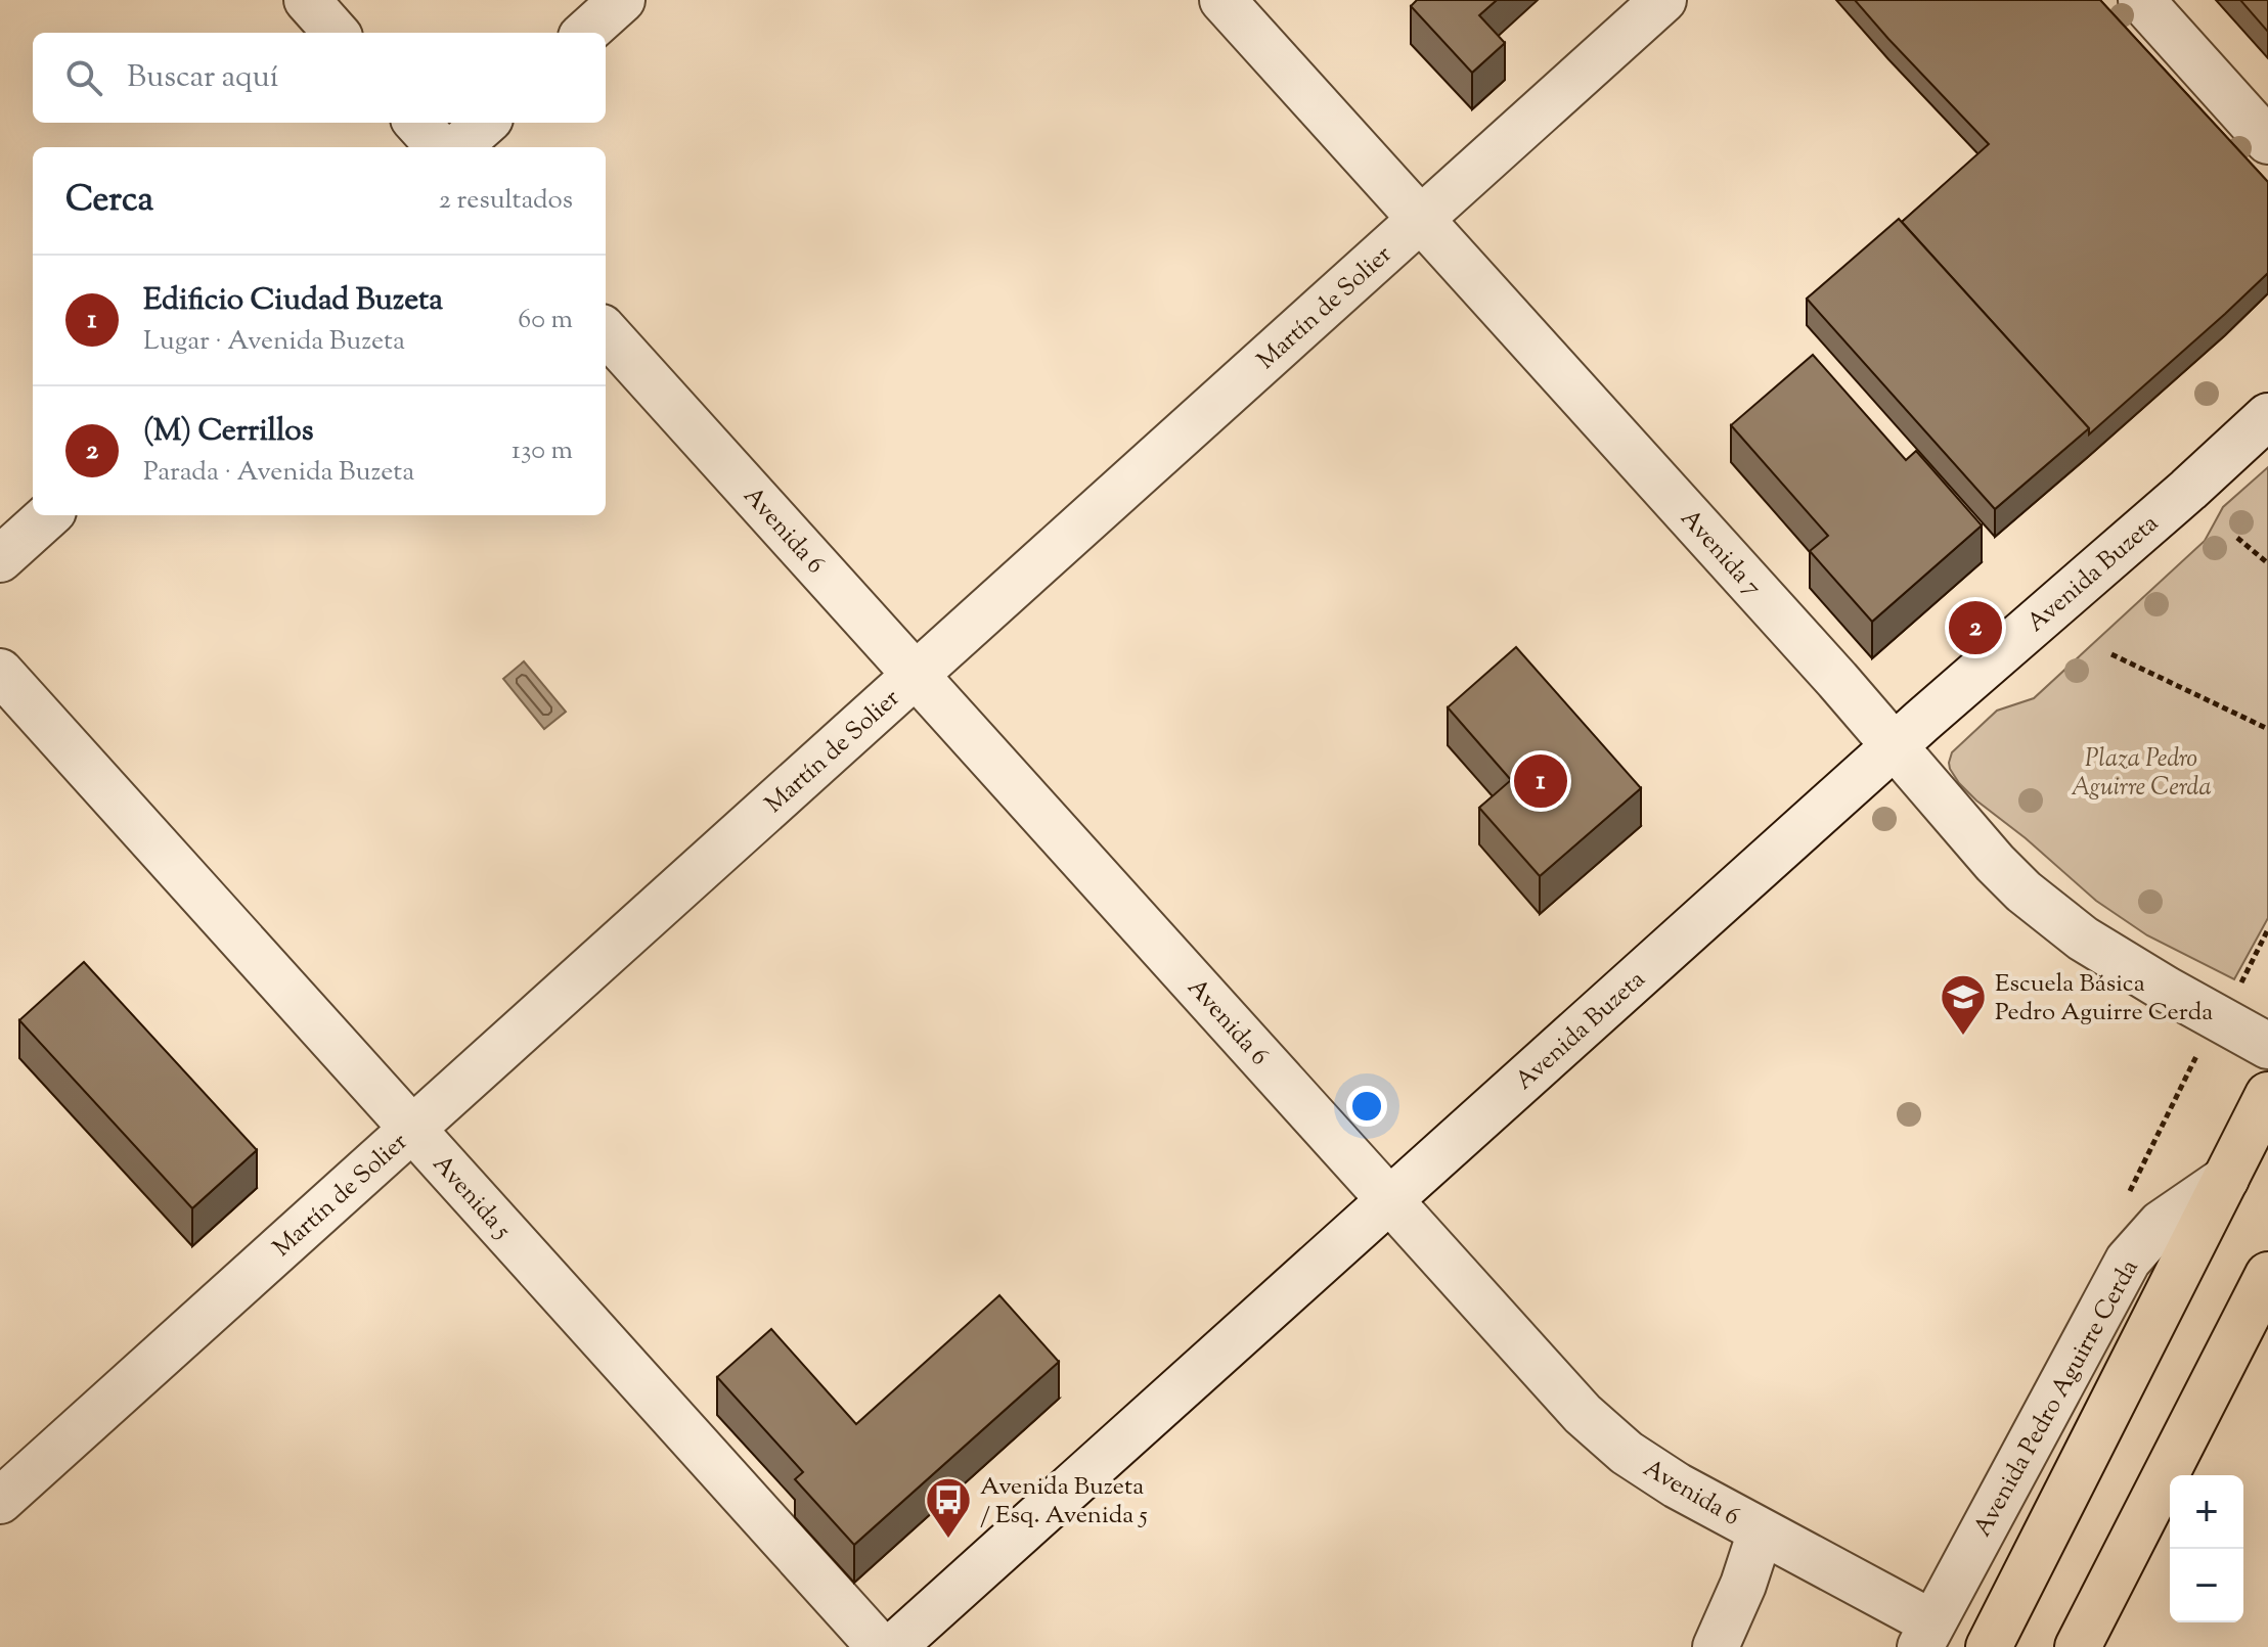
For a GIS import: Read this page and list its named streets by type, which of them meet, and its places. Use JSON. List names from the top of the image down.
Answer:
{
  "streets": {
    "main road": ["Avenida Pedro Aguirre Cerda"],
    "street": [
      "Martín de Solier",
      "Avenida 6",
      "Avenida 7",
      "Avenida Buzeta",
      "Avenida 5"
    ]
  },
  "crossings": [
    ["Martín de Solier", "Avenida 6"],
    ["Martín de Solier", "Avenida 7"],
    ["Martín de Solier", "Avenida 5"],
    ["Avenida 6", "Avenida Buzeta"],
    ["Avenida 6", "Avenida Pedro Aguirre Cerda"],
    ["Avenida 7", "Avenida Buzeta"]
  ],
  "parks": ["Plaza Pedro Aguirre Cerda"],
  "places": {
    "school or university": ["Escuela Básica Pedro Aguirre Cerda"],
    "bus stop": ["Avenida Buzeta / Esq. Avenida 5"]
  },
  "page": {
    "search": "Buscar aquí",
    "heading": ["Cerca", "2 resultados"],
    "list": [
      {
        "mark": "1",
        "name": "Edificio Ciudad Buzeta",
        "note": "Lugar · Avenida Buzeta",
        "value": "60 m"
      },
      {
        "mark": "2",
        "name": "(M) Cerrillos",
        "note": "Parada · Avenida Buzeta",
        "value": "130 m"
      }
    ],
    "pins": ["2", "1"],
    "map_buttons": ["+", "−"]
  }
}
